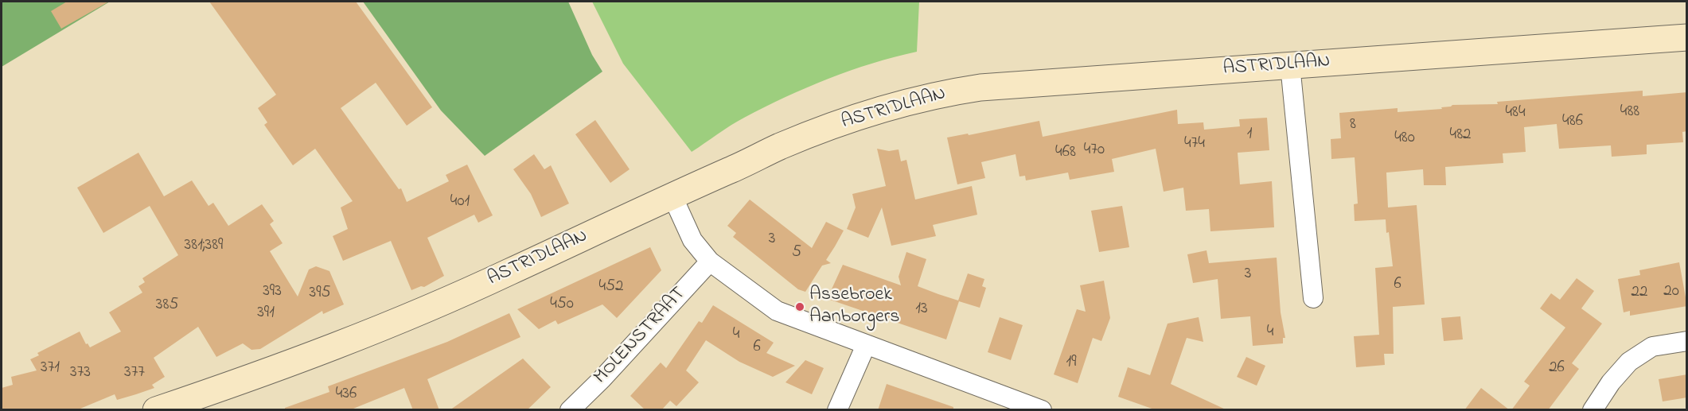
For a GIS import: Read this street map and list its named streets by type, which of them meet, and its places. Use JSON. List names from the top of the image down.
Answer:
{
  "streets": {
    "main road": ["ASTRIDLAAN"],
    "street": ["MOLENSTRAAT"]
  },
  "places": ["Assebroek Aanborgers"],
  "house_numbers": [
    "488",
    "484",
    "486",
    "8",
    "1",
    "482",
    "480",
    "474",
    "470",
    "468",
    "401",
    "3",
    "381;389",
    "5",
    "3",
    "6",
    "452",
    "393",
    "20",
    "22",
    "395",
    "450",
    "385",
    "13",
    "391",
    "4",
    "4",
    "6",
    "19",
    "371",
    "26",
    "373",
    "377",
    "436"
  ]
}
